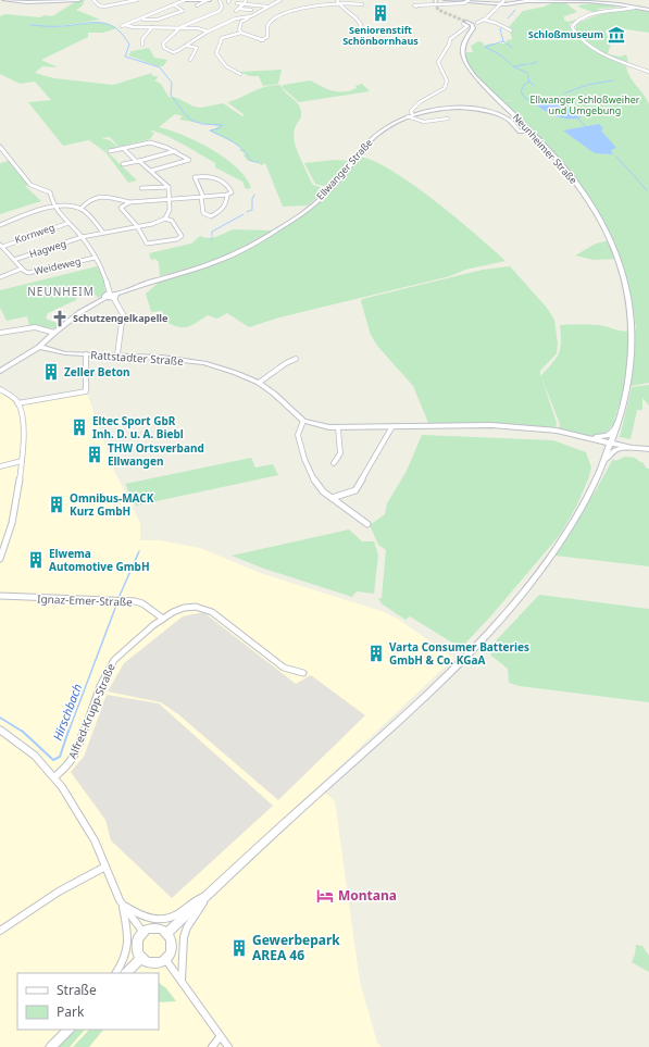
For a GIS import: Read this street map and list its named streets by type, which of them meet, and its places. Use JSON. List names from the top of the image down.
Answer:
{
  "streets": {
    "street": [
      "Neunheimer Straße",
      "Ellwanger Straße",
      "Kornweg",
      "Hagweg",
      "Weideweg",
      "Rattstadter Straße",
      "Ignaz-Emer-Straße",
      "Alfred-Krupp-Straße"
    ]
  },
  "crossings": [
    ["Neunheimer Straße", "Ellwanger Straße"],
    ["Ellwanger Straße", "Rattstadter Straße"],
    ["Ignaz-Emer-Straße", "Alfred-Krupp-Straße"]
  ],
  "districts": ["NEUNHEIM"],
  "water": ["Hirschbach"],
  "parks": ["Ellwanger Schloßweiher und Umgebung"],
  "places": {
    "building": [
      "Seniorenstift Schönbornhaus",
      "Zeller Beton",
      "Eltec Sport GbR Inh. D. u. A. Biebl",
      "THW Ortsverband Ellwangen",
      "Omnibus-MACK Kurz GmbH",
      "Elwema Automotive GmbH",
      "Varta Consumer Batteries GmbH & Co. KGaA",
      "Gewerbepark AREA 46"
    ],
    "museum": ["Schloßmuseum"],
    "church": ["Schutzengelkapelle"],
    "hotel": ["Montana"]
  },
  "legend": ["Straße", "Park"]
}
